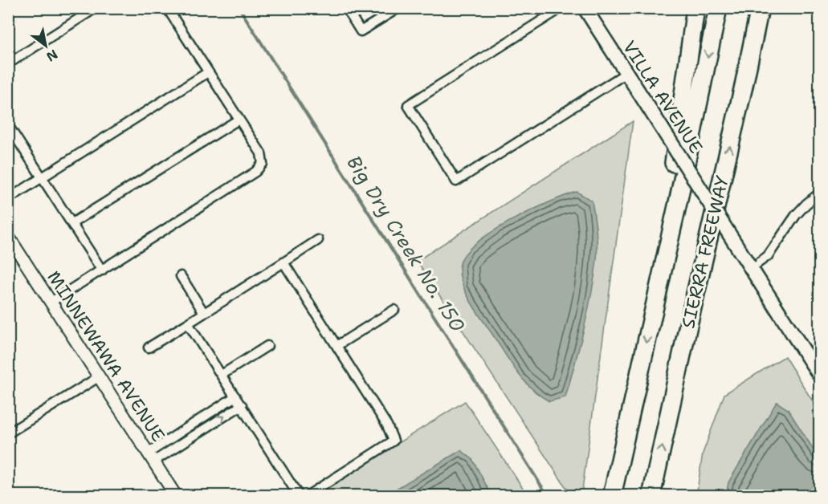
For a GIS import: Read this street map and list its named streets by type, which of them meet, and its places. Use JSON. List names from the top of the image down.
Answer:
{
  "streets": {
    "highway": ["SIERRA FREEWAY"],
    "main road": ["VILLA AVENUE"],
    "street": ["MINNEWAWA AVENUE"]
  },
  "water": ["Big Dry Creek No. 150"],
  "north": "bottom right"
}
